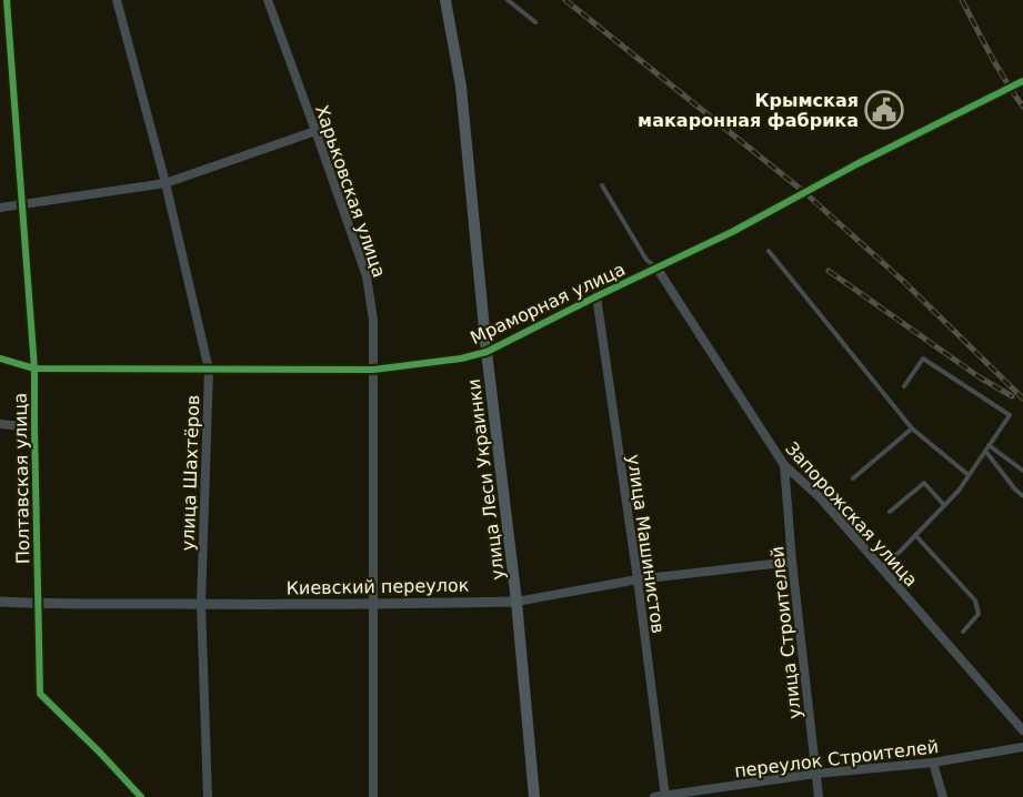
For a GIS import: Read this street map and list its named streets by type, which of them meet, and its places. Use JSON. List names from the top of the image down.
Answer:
{
  "streets": {
    "main road": ["улица Леси Украинки"],
    "street": [
      "Харьковская улица",
      "Мраморная улица",
      "улица Шахтёров",
      "Полтавская улица",
      "Запорожская улица",
      "улица Машинистов",
      "Киевский переулок",
      "улица Строителей",
      "переулок Строителей"
    ]
  },
  "crossings": [
    ["Харьковская улица", "Мраморная улица"],
    ["Харьковская улица", "Киевский переулок"],
    ["Мраморная улица", "улица Шахтёров"],
    ["Мраморная улица", "Полтавская улица"],
    ["Мраморная улица", "улица Леси Украинки"],
    ["Мраморная улица", "Запорожская улица"],
    ["Мраморная улица", "улица Машинистов"],
    ["улица Шахтёров", "Киевский переулок"],
    ["Полтавская улица", "Киевский переулок"],
    ["улица Леси Украинки", "Киевский переулок"],
    ["Запорожская улица", "улица Строителей"],
    ["улица Машинистов", "Киевский переулок"],
    ["улица Машинистов", "переулок Строителей"],
    ["Киевский переулок", "улица Строителей"],
    ["улица Строителей", "переулок Строителей"]
  ],
  "places": {
    "public building": ["Крымская макаронная фабрика"]
  }
}
